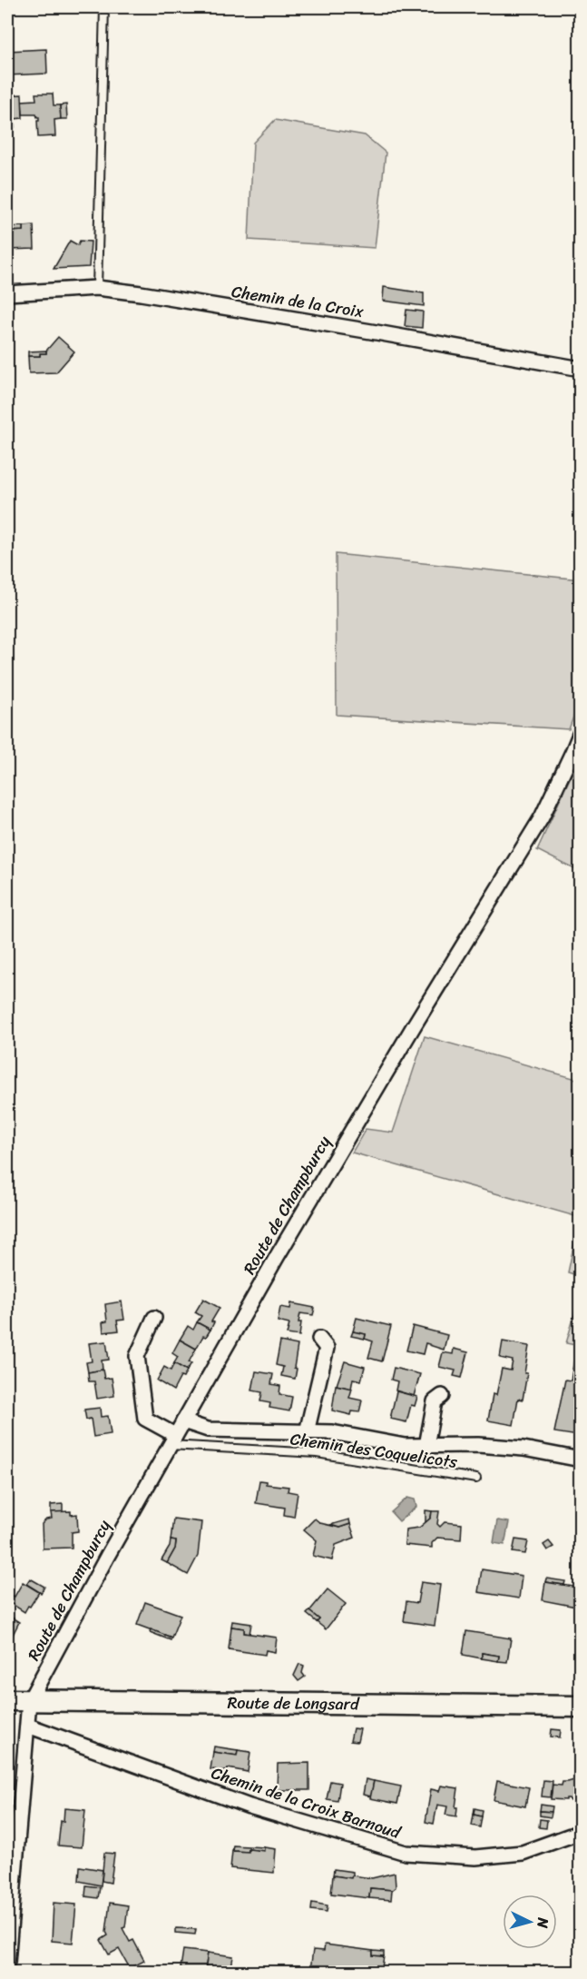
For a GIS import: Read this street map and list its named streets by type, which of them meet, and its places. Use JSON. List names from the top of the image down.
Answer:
{
  "streets": {
    "main road": ["Route de Longsard"],
    "street": ["Chemin de la Croix", "Route de Champburcy", "Chemin de la Croix Barnoud"],
    "lane": ["Chemin des Coquelicots"]
  },
  "crossings": [
    ["Route de Champburcy", "Chemin des Coquelicots"],
    ["Route de Champburcy", "Route de Longsard"]
  ],
  "north": "right"
}
